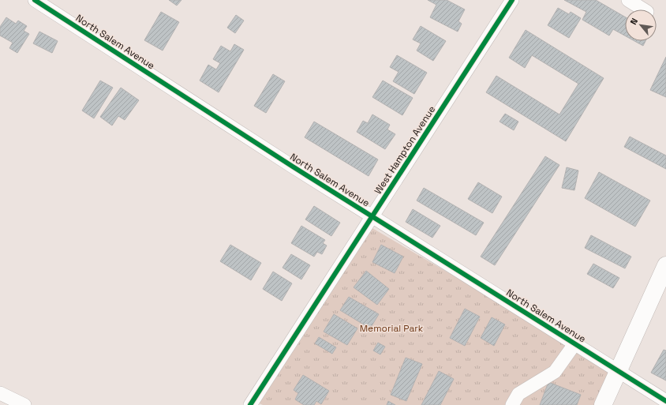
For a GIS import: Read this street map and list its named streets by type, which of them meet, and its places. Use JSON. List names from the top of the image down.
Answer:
{
  "streets": {
    "street": ["North Salem Avenue", "West Hampton Avenue"]
  },
  "crossings": [
    ["North Salem Avenue", "West Hampton Avenue"]
  ],
  "parks": ["Memorial Park"],
  "north": "top left"
}
